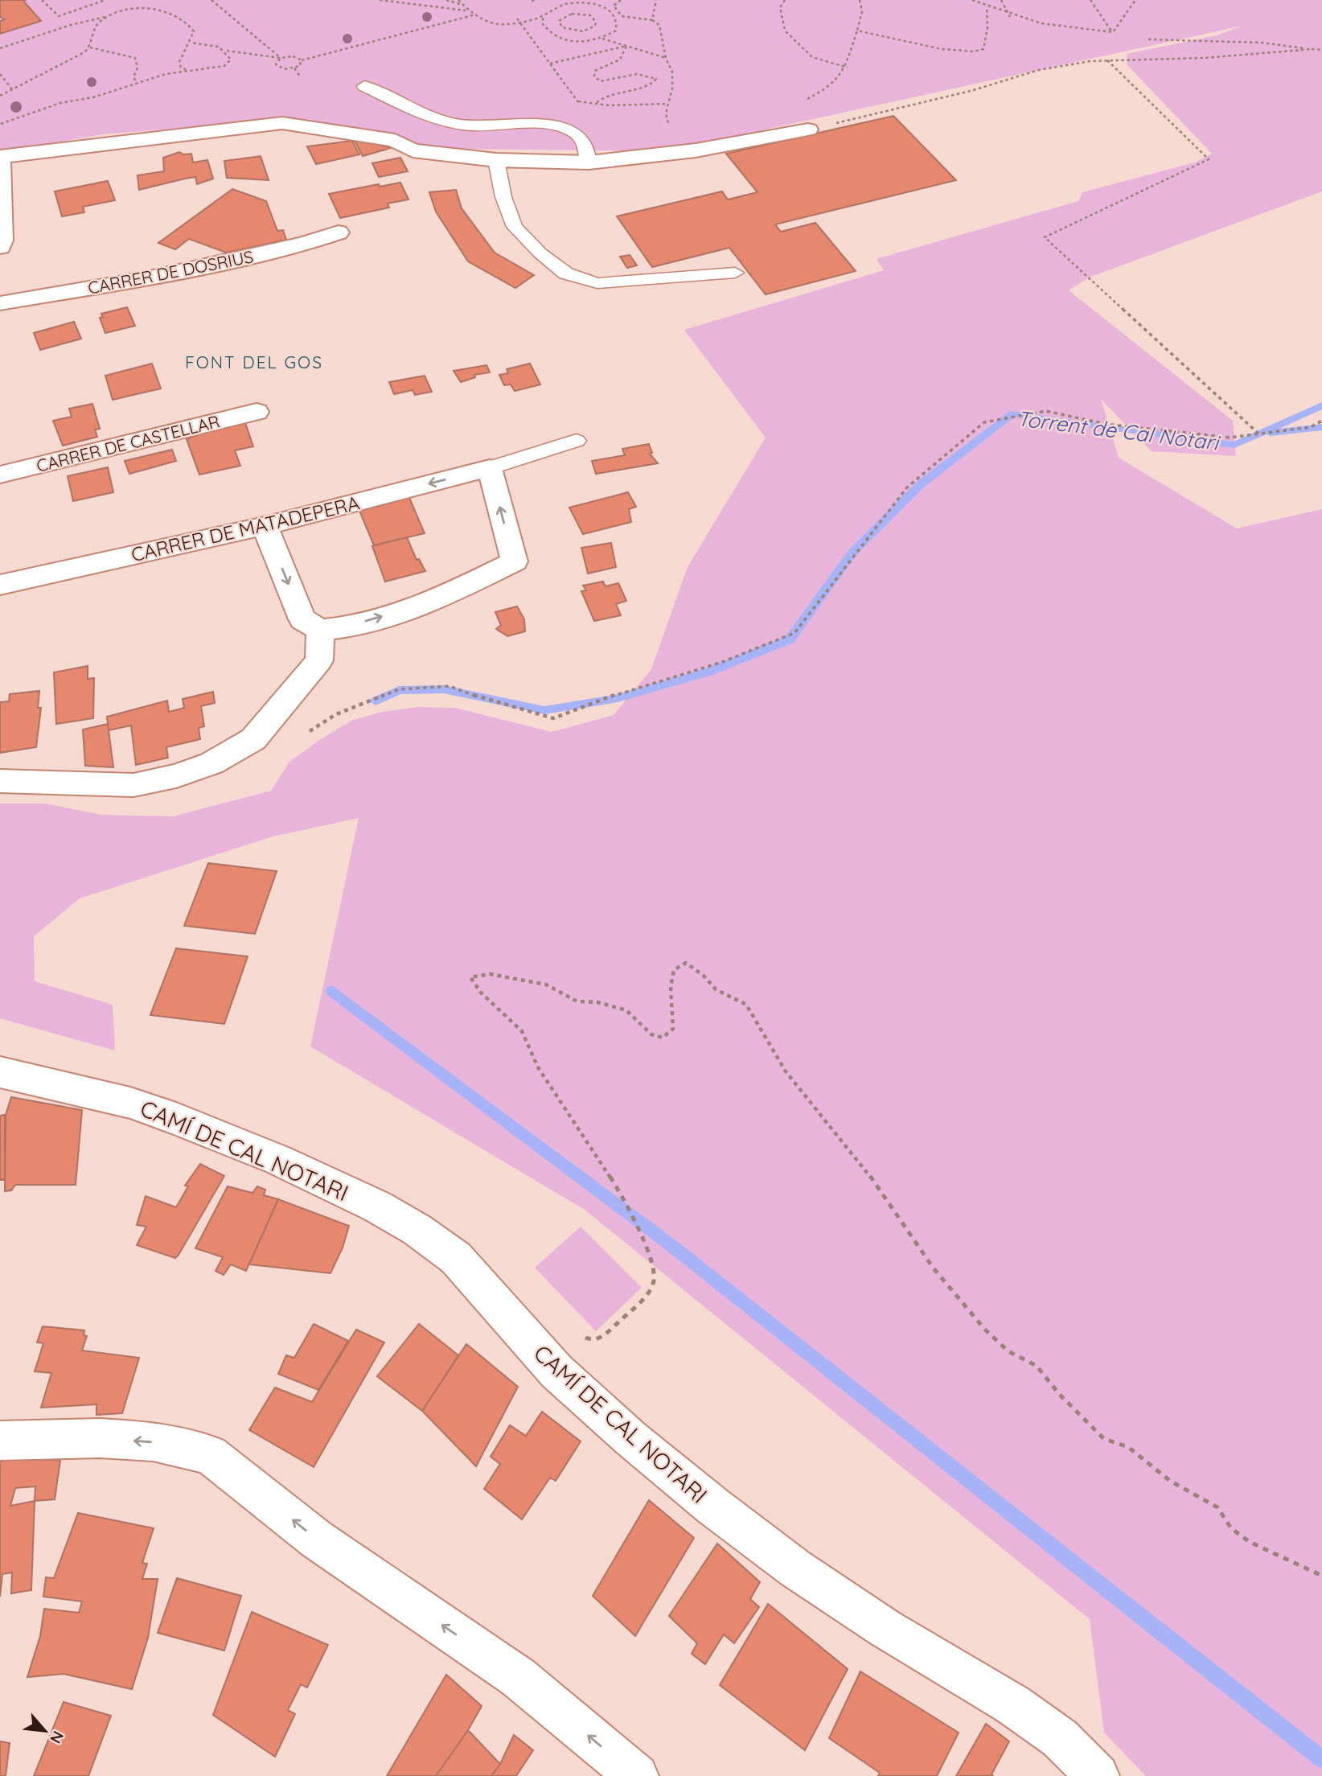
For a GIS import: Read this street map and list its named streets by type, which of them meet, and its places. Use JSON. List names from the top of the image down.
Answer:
{
  "streets": {
    "street": [
      "CARRER DE DOSRIUS",
      "CARRER DE CASTELLAR",
      "CARRER DE MATADEPERA",
      "CAMÍ DE CAL NOTARI"
    ]
  },
  "one_way": ["CARRER DE MATADEPERA"],
  "districts": ["FONT DEL GOS"],
  "water": ["Torrent de Cal Notari"],
  "north": "bottom right"
}
